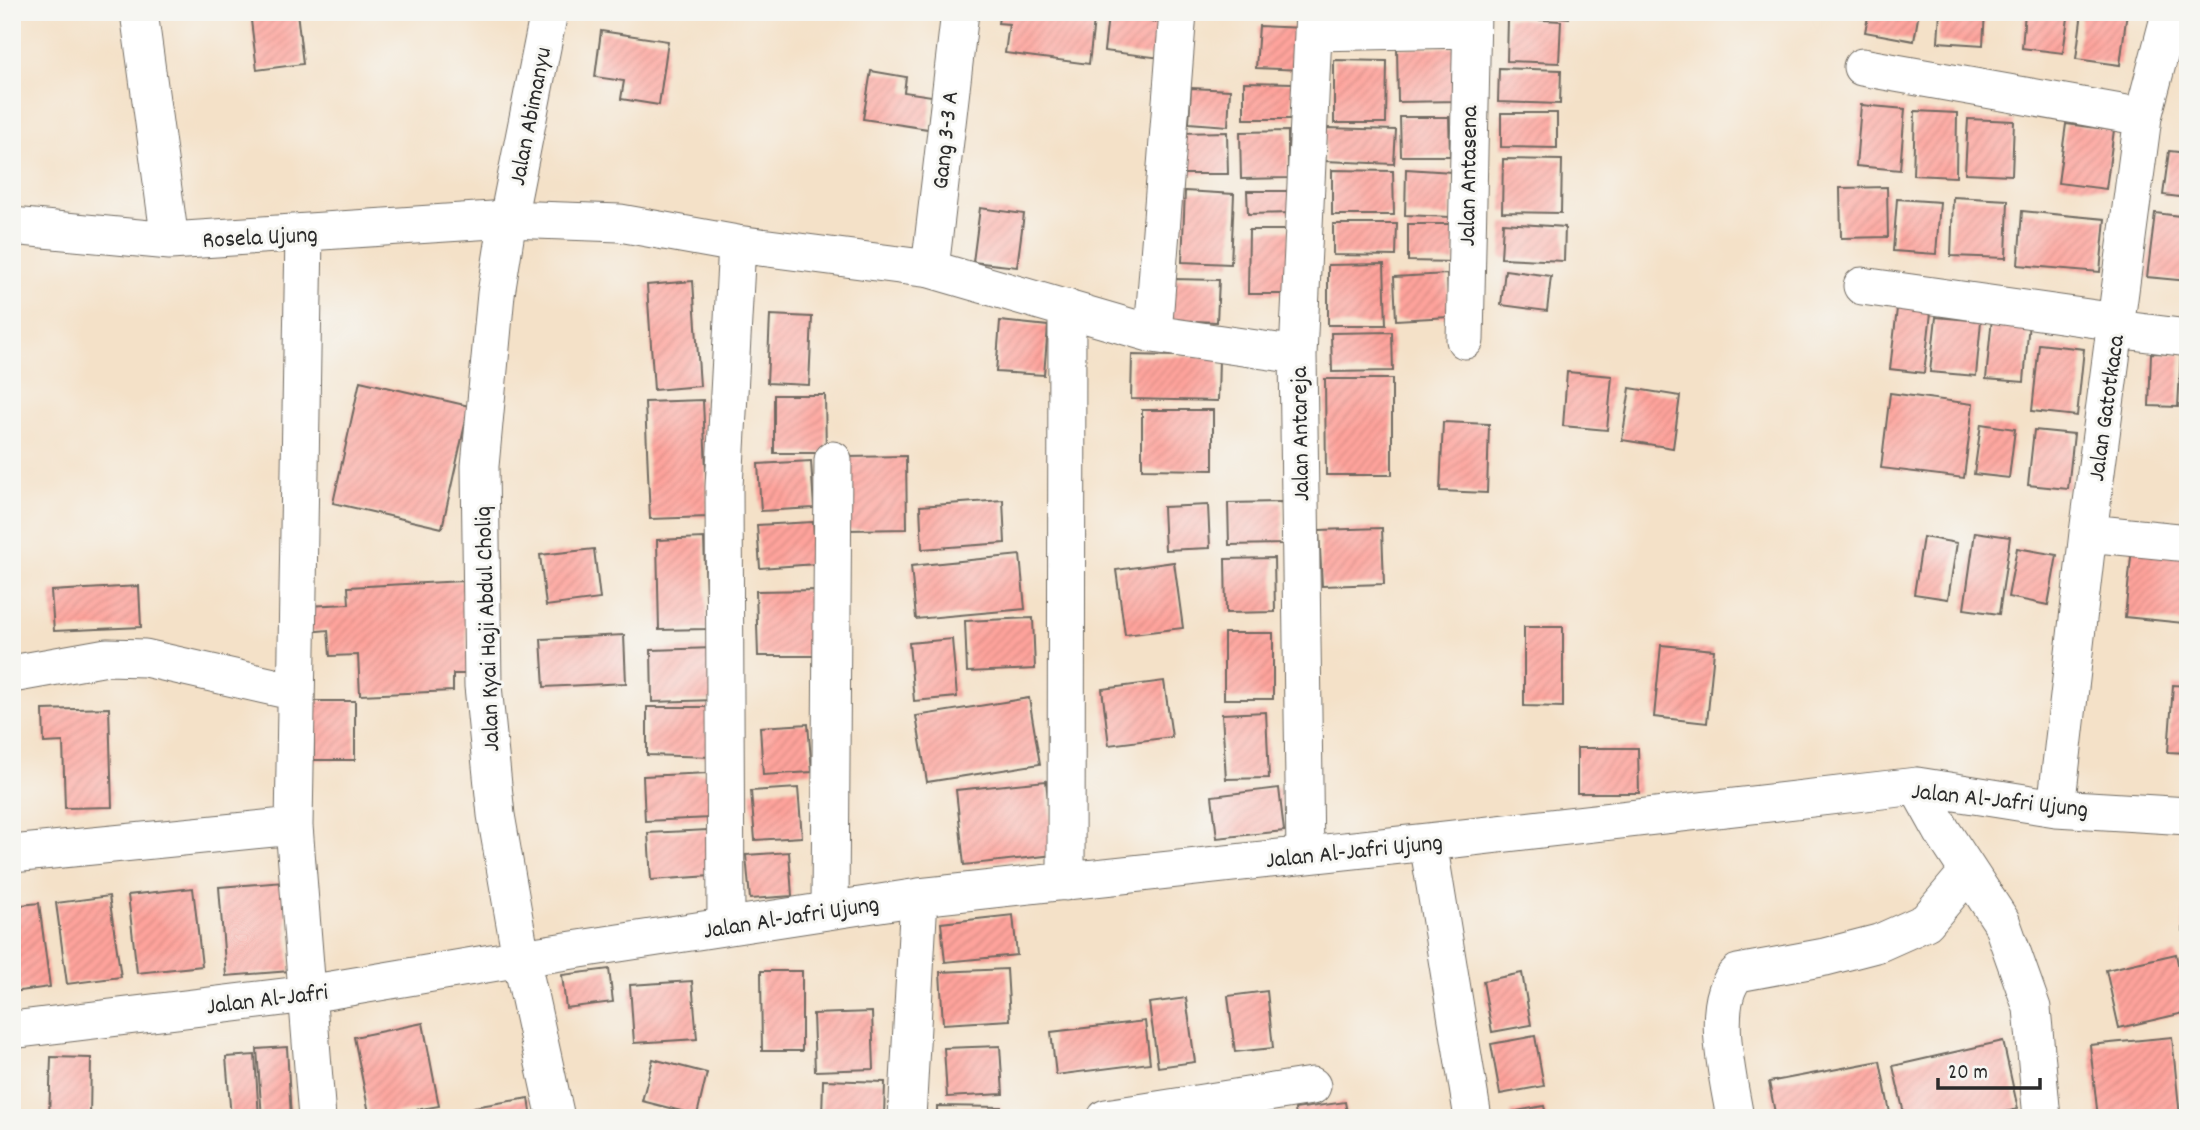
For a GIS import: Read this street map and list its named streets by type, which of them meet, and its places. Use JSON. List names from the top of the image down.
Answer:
{
  "streets": {
    "street": [
      "Jalan Abimanyu",
      "Gang 3-3 A",
      "Jalan Antasena",
      "Rosela Ujung",
      "Jalan Gatotkaca",
      "Jalan Antareja",
      "Jalan Kyai Haji Abdul Choliq",
      "Jalan Al-Jafri Ujung",
      "Jalan Al-Jafri"
    ]
  },
  "crossings": [
    ["Jalan Abimanyu", "Rosela Ujung"],
    ["Jalan Abimanyu", "Jalan Kyai Haji Abdul Choliq"],
    ["Gang 3-3 A", "Rosela Ujung"],
    ["Rosela Ujung", "Jalan Antareja"],
    ["Rosela Ujung", "Jalan Kyai Haji Abdul Choliq"],
    ["Jalan Gatotkaca", "Jalan Al-Jafri Ujung"],
    ["Jalan Antareja", "Jalan Al-Jafri Ujung"],
    ["Jalan Kyai Haji Abdul Choliq", "Jalan Al-Jafri Ujung"],
    ["Jalan Kyai Haji Abdul Choliq", "Jalan Al-Jafri"],
    ["Jalan Al-Jafri Ujung", "Jalan Al-Jafri"]
  ],
  "scale_bar": "20 m"
}
